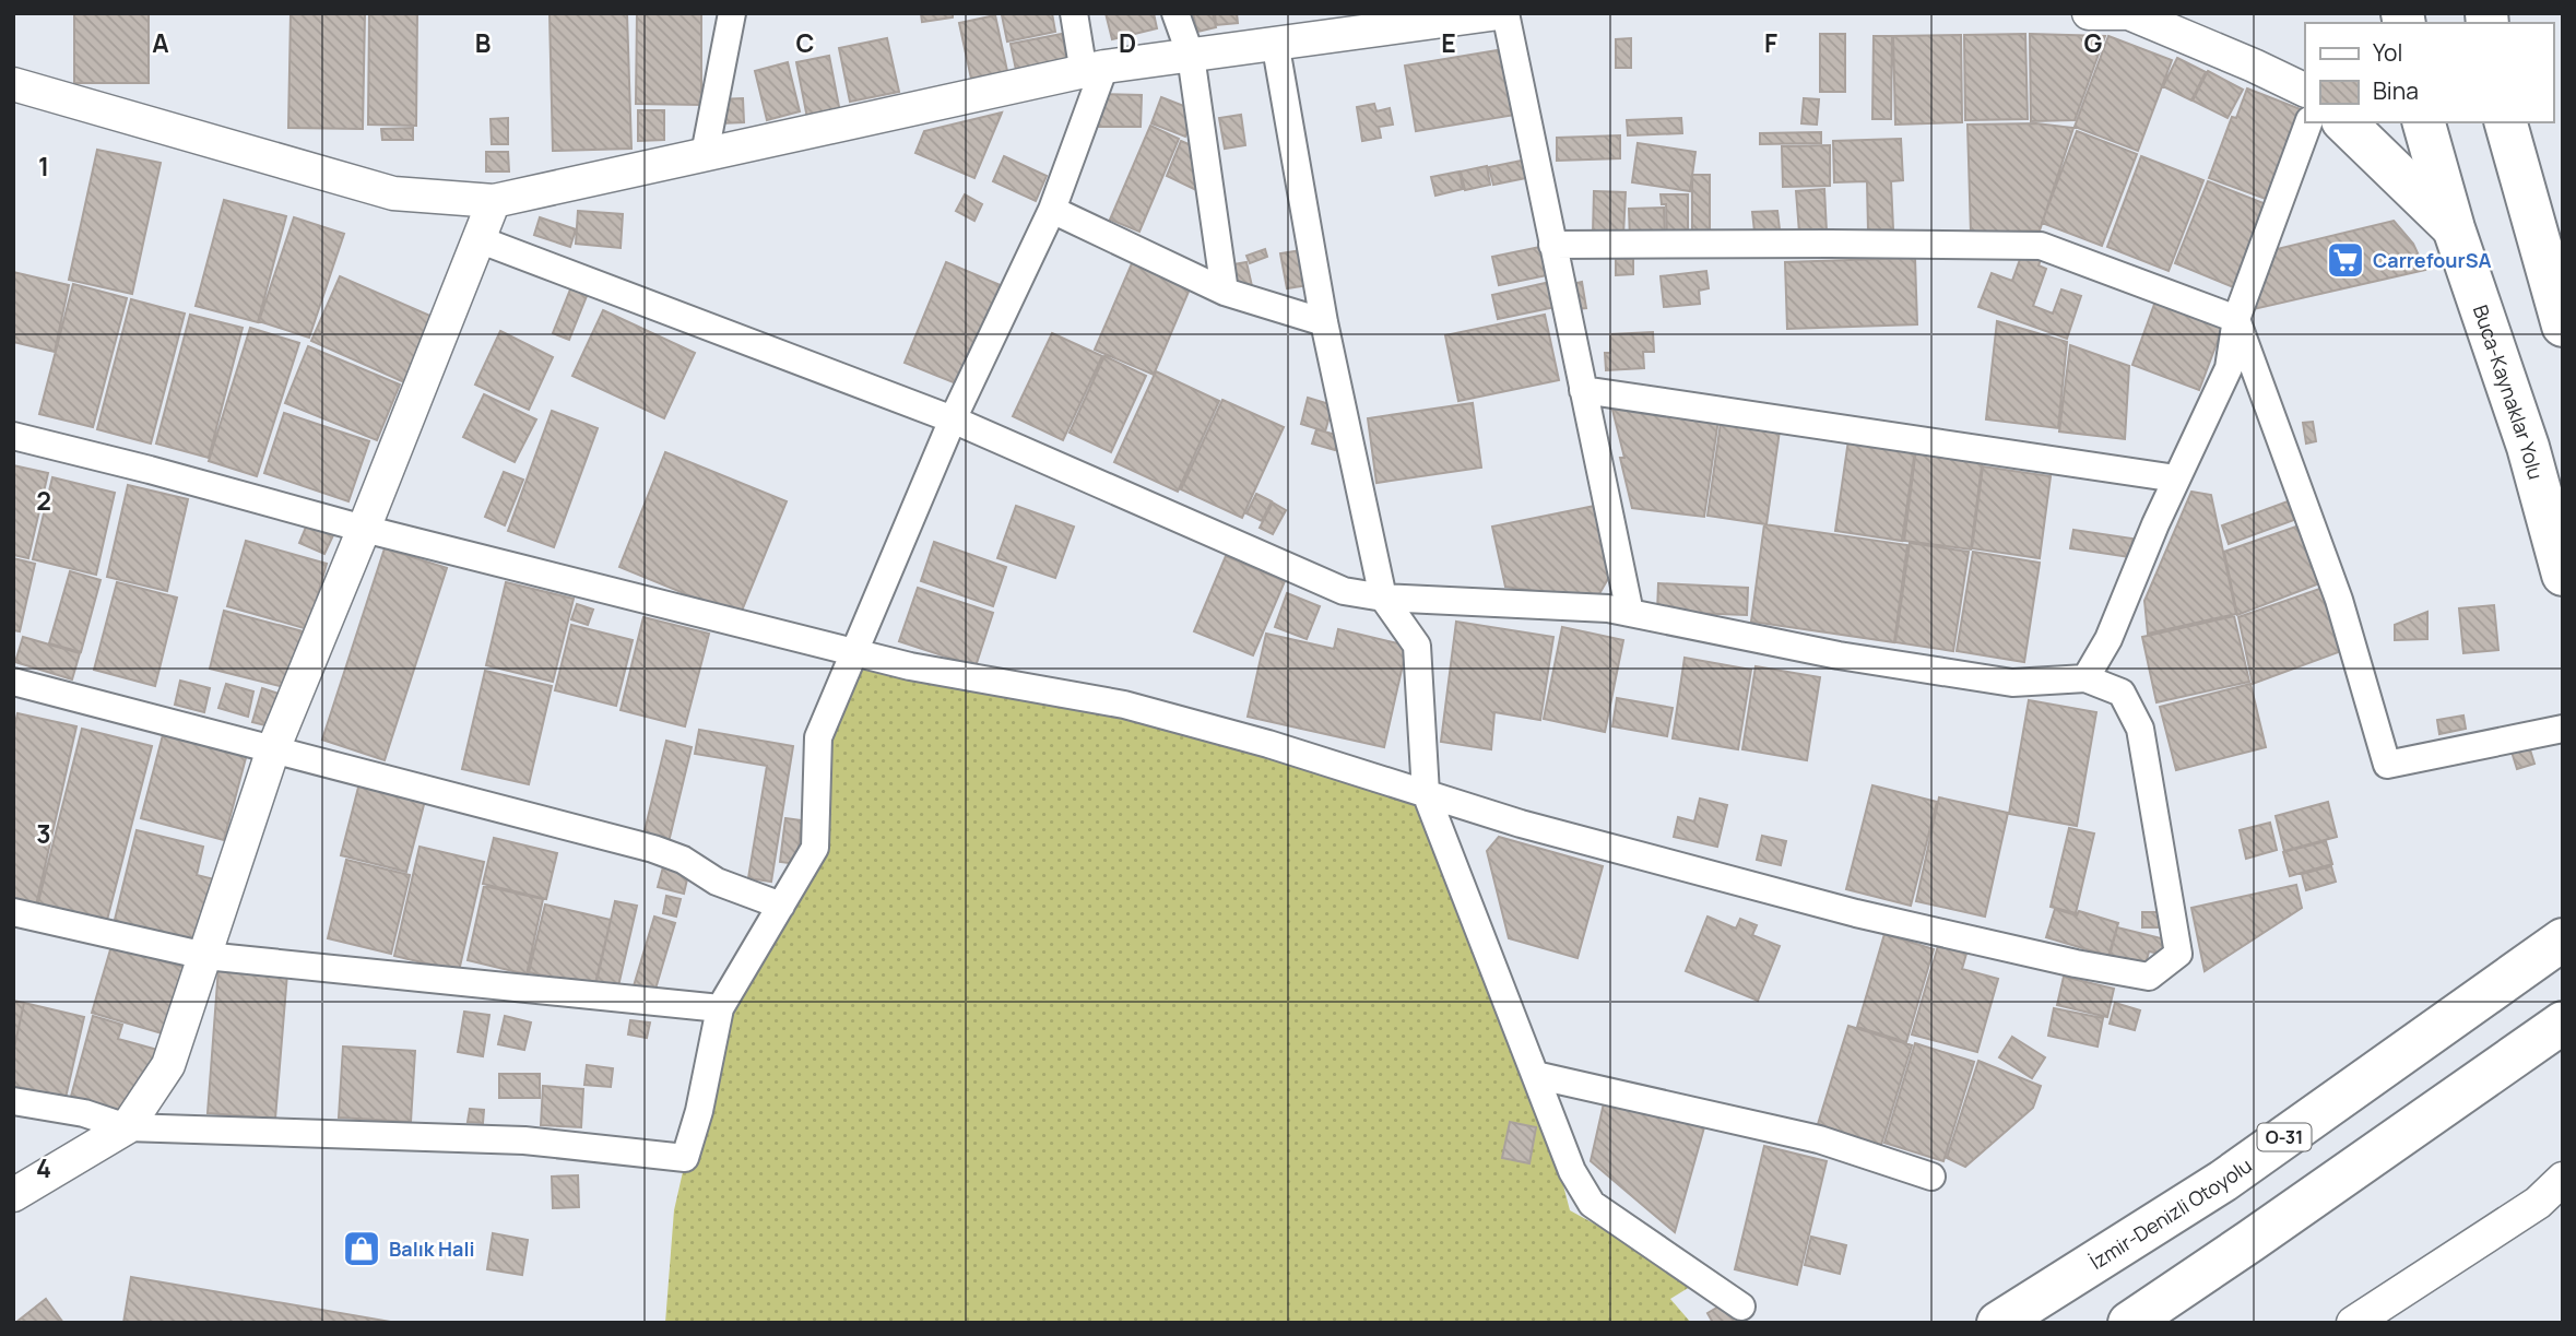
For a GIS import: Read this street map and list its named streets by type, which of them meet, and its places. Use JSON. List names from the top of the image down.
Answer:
{
  "streets": {
    "main road": ["Buca-Kaynaklar Yolu", "O-31", "İzmir-Denizli Otoyolu"]
  },
  "places": {
    "supermarket": ["CarrefourSA"],
    "shop": ["Balık Hali"]
  },
  "legend": ["Yol", "Bina"],
  "grid": {
    "columns": [
      "A",
      "B",
      "C",
      "D",
      "E",
      "F",
      "G"
    ],
    "rows": [
      "1",
      "2",
      "3",
      "4"
    ]
  }
}
